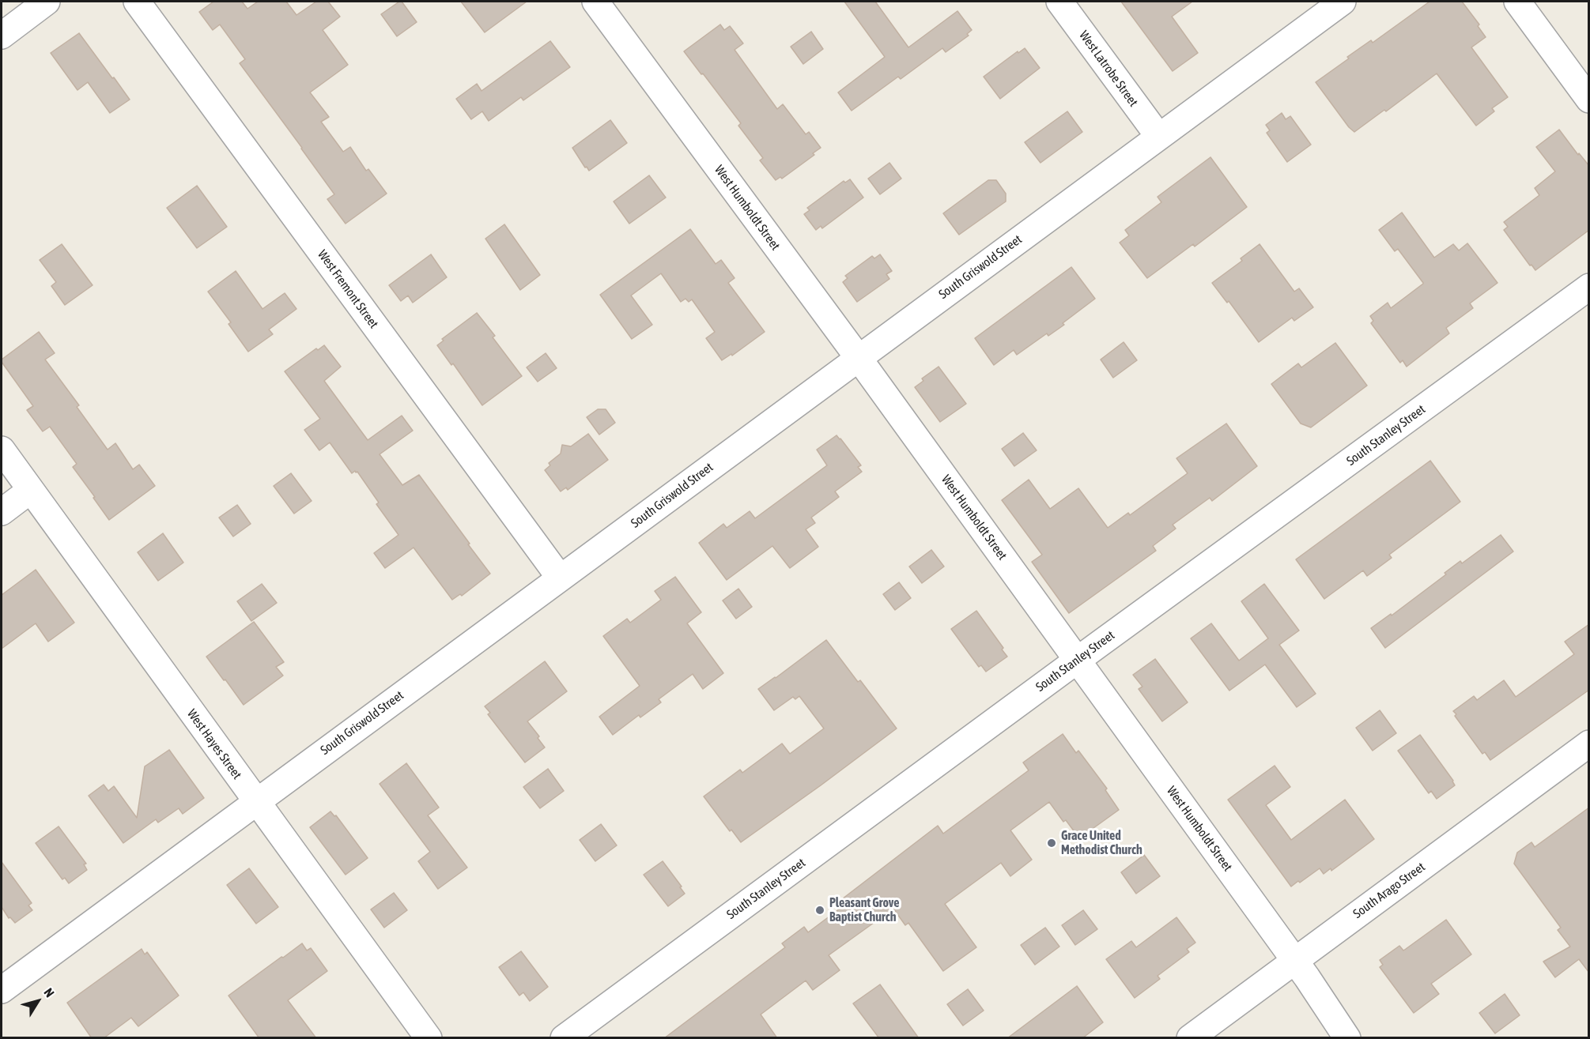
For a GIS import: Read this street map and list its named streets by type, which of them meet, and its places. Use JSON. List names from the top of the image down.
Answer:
{
  "streets": {
    "street": [
      "West Latrobe Street",
      "West Humboldt Street",
      "South Griswold Street",
      "West Fremont Street",
      "South Stanley Street",
      "West Hayes Street",
      "South Arago Street"
    ]
  },
  "crossings": [
    ["West Latrobe Street", "South Griswold Street"],
    ["West Humboldt Street", "South Griswold Street"],
    ["West Humboldt Street", "South Stanley Street"],
    ["West Humboldt Street", "South Arago Street"],
    ["South Griswold Street", "West Fremont Street"],
    ["South Griswold Street", "West Hayes Street"]
  ],
  "places": ["Grace United Methodist Church", "Pleasant Grove Baptist Church"],
  "north": "top right"
}
